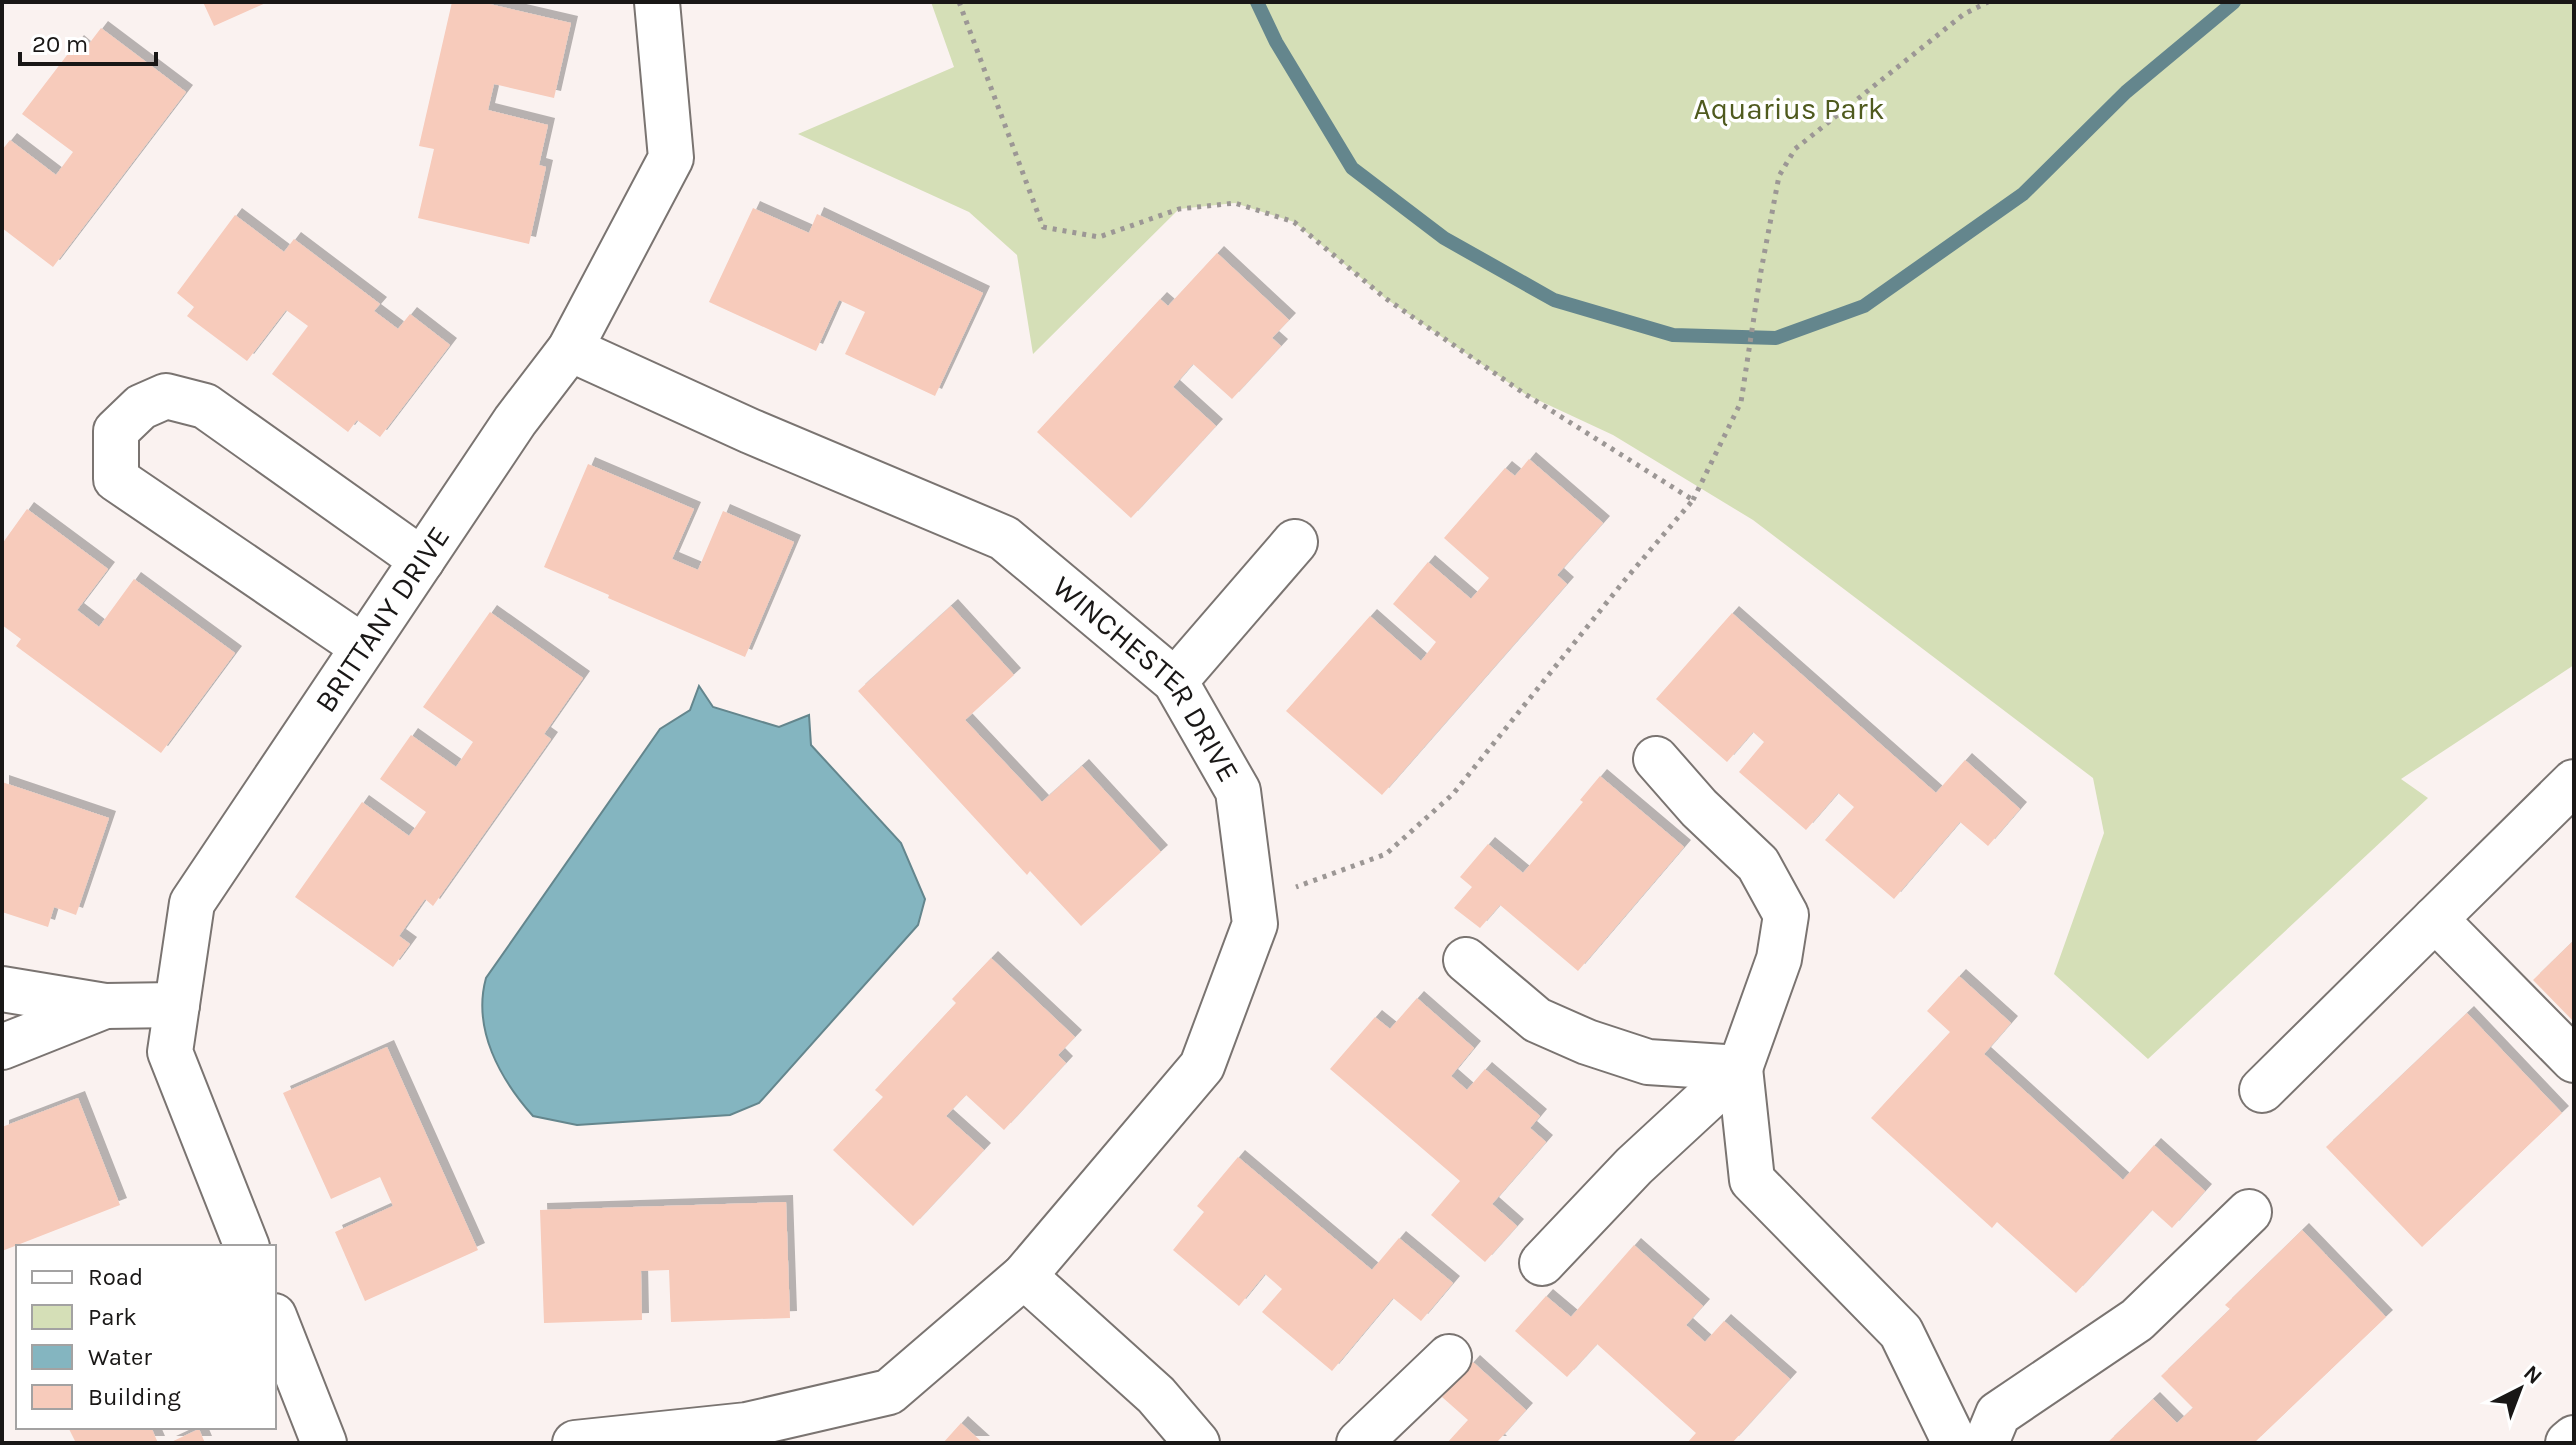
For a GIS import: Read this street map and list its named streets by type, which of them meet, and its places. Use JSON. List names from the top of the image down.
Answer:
{
  "streets": {
    "street": ["BRITTANY DRIVE", "WINCHESTER DRIVE"]
  },
  "crossings": [
    ["BRITTANY DRIVE", "WINCHESTER DRIVE"]
  ],
  "parks": ["Aquarius Park"],
  "legend": [
    "Road",
    "Park",
    "Water",
    "Building"
  ],
  "scale_bar": "20 m",
  "north": "top right"
}
